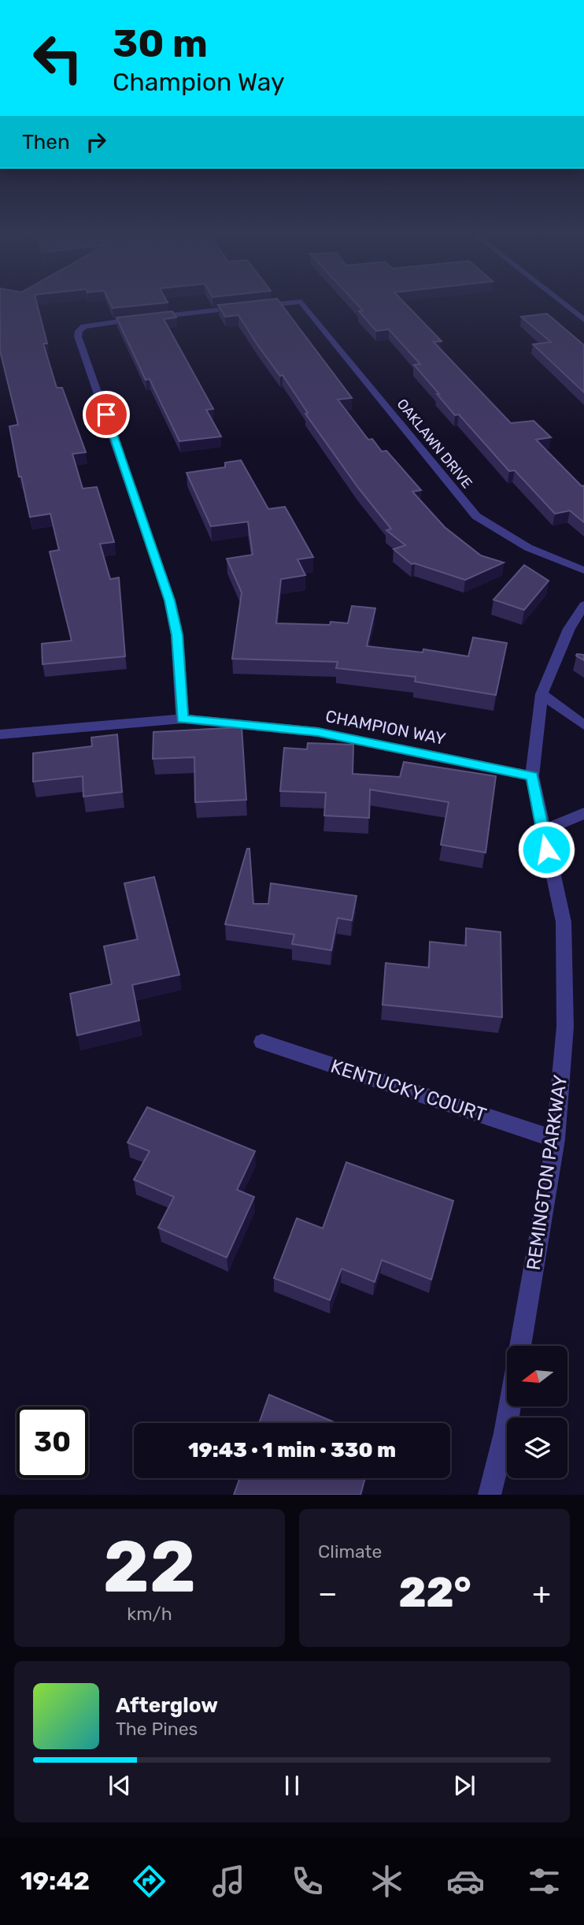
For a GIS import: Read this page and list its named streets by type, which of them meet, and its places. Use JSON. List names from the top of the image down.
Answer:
{
  "streets": {
    "street": [
      "OAKLAWN DRIVE",
      "CHAMPION WAY",
      "KENTUCKY COURT",
      "REMINGTON PARKWAY"
    ]
  },
  "crossings": [
    ["OAKLAWN DRIVE", "CHAMPION WAY"],
    ["CHAMPION WAY", "REMINGTON PARKWAY"],
    ["KENTUCKY COURT", "REMINGTON PARKWAY"]
  ],
  "north": "left",
  "page": {
    "turn": ["30 m", "Champion Way"],
    "then": "Then",
    "limit": "30",
    "trip": "19:43 · 1 min · 330 m",
    "tile": [
      ["22", "km/h"],
      "Climate"
    ],
    "heat": ["−", "22°", "+"],
    "song": ["Afterglow", "The Pines"],
    "tabs": "19:42"
  }
}
